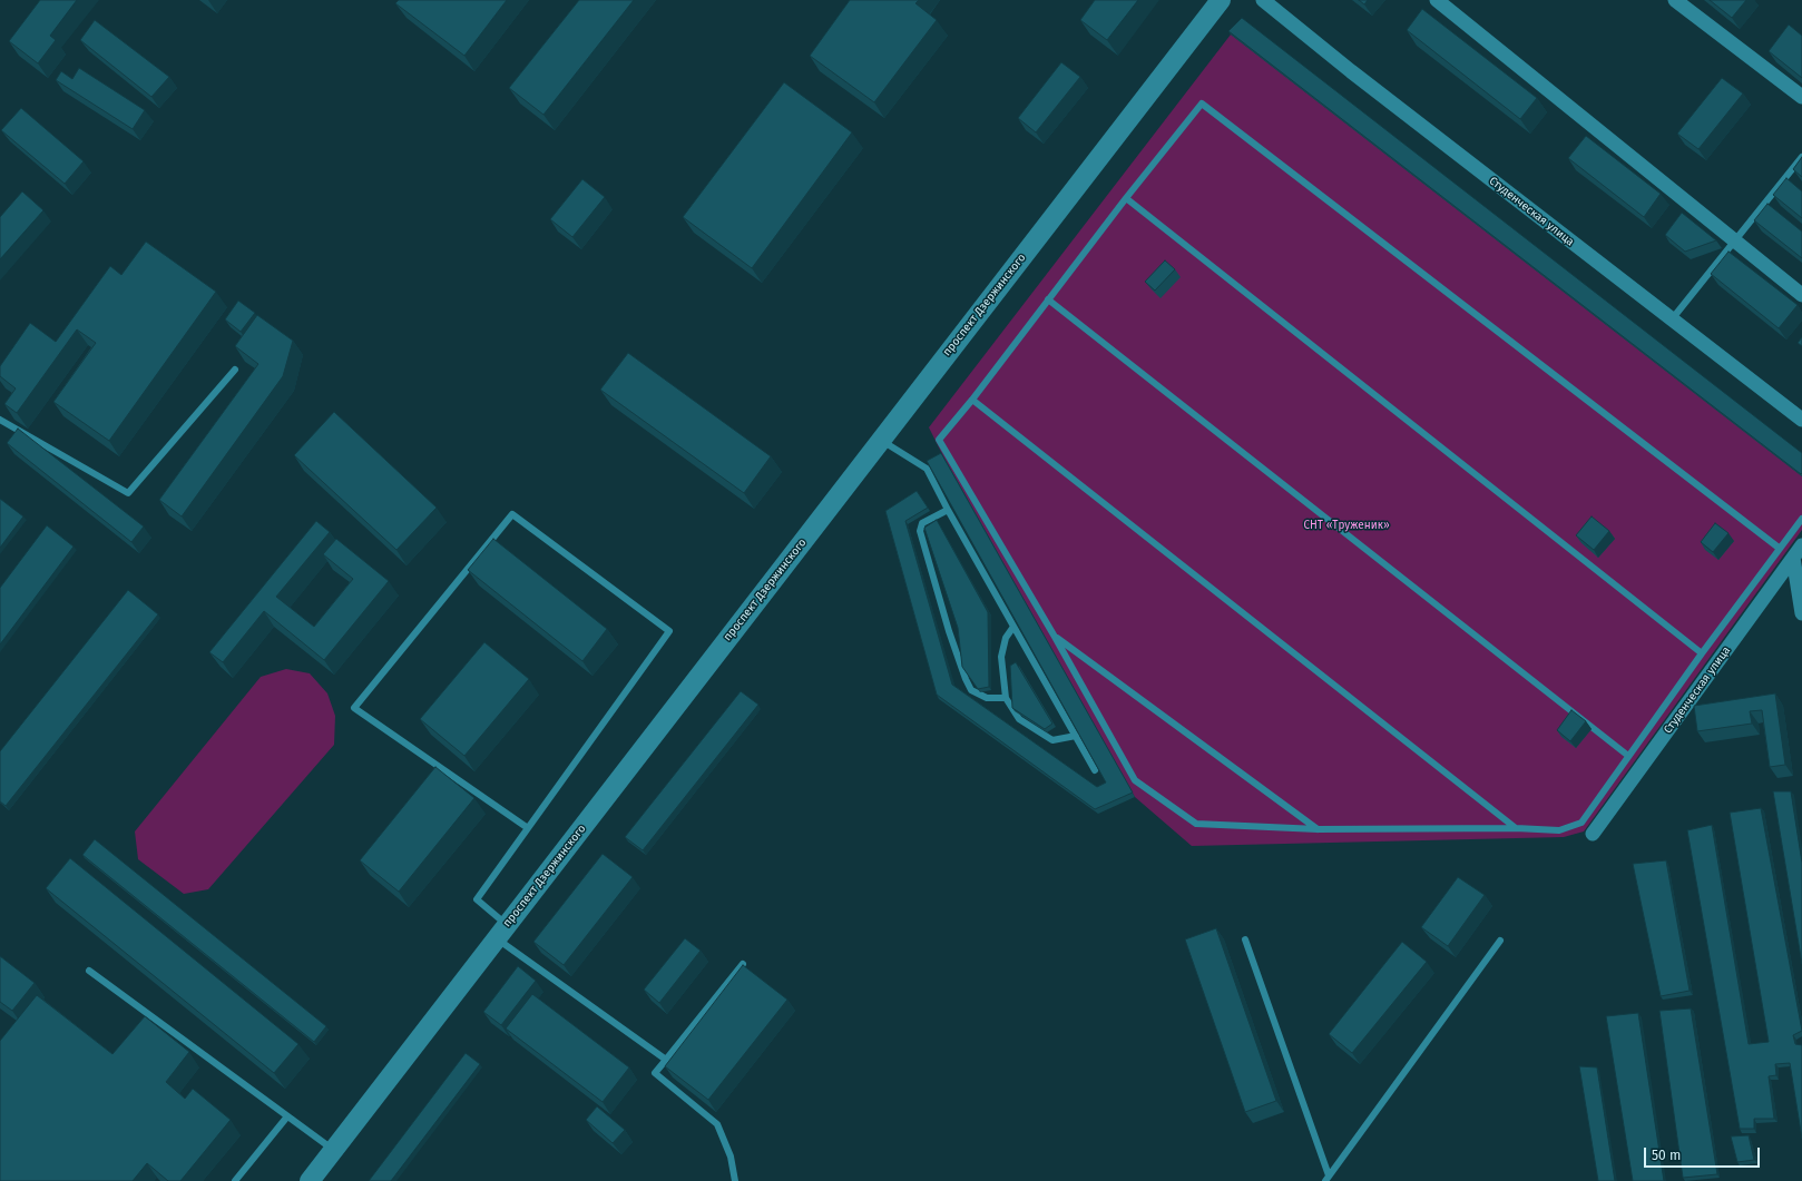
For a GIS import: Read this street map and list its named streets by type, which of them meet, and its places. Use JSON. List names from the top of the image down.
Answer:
{
  "streets": {
    "main road": ["проспект Дзержинского"],
    "street": ["Студенческая улица"]
  },
  "parks": ["СНТ «Труженик»"],
  "scale_bar": "50 m"
}
